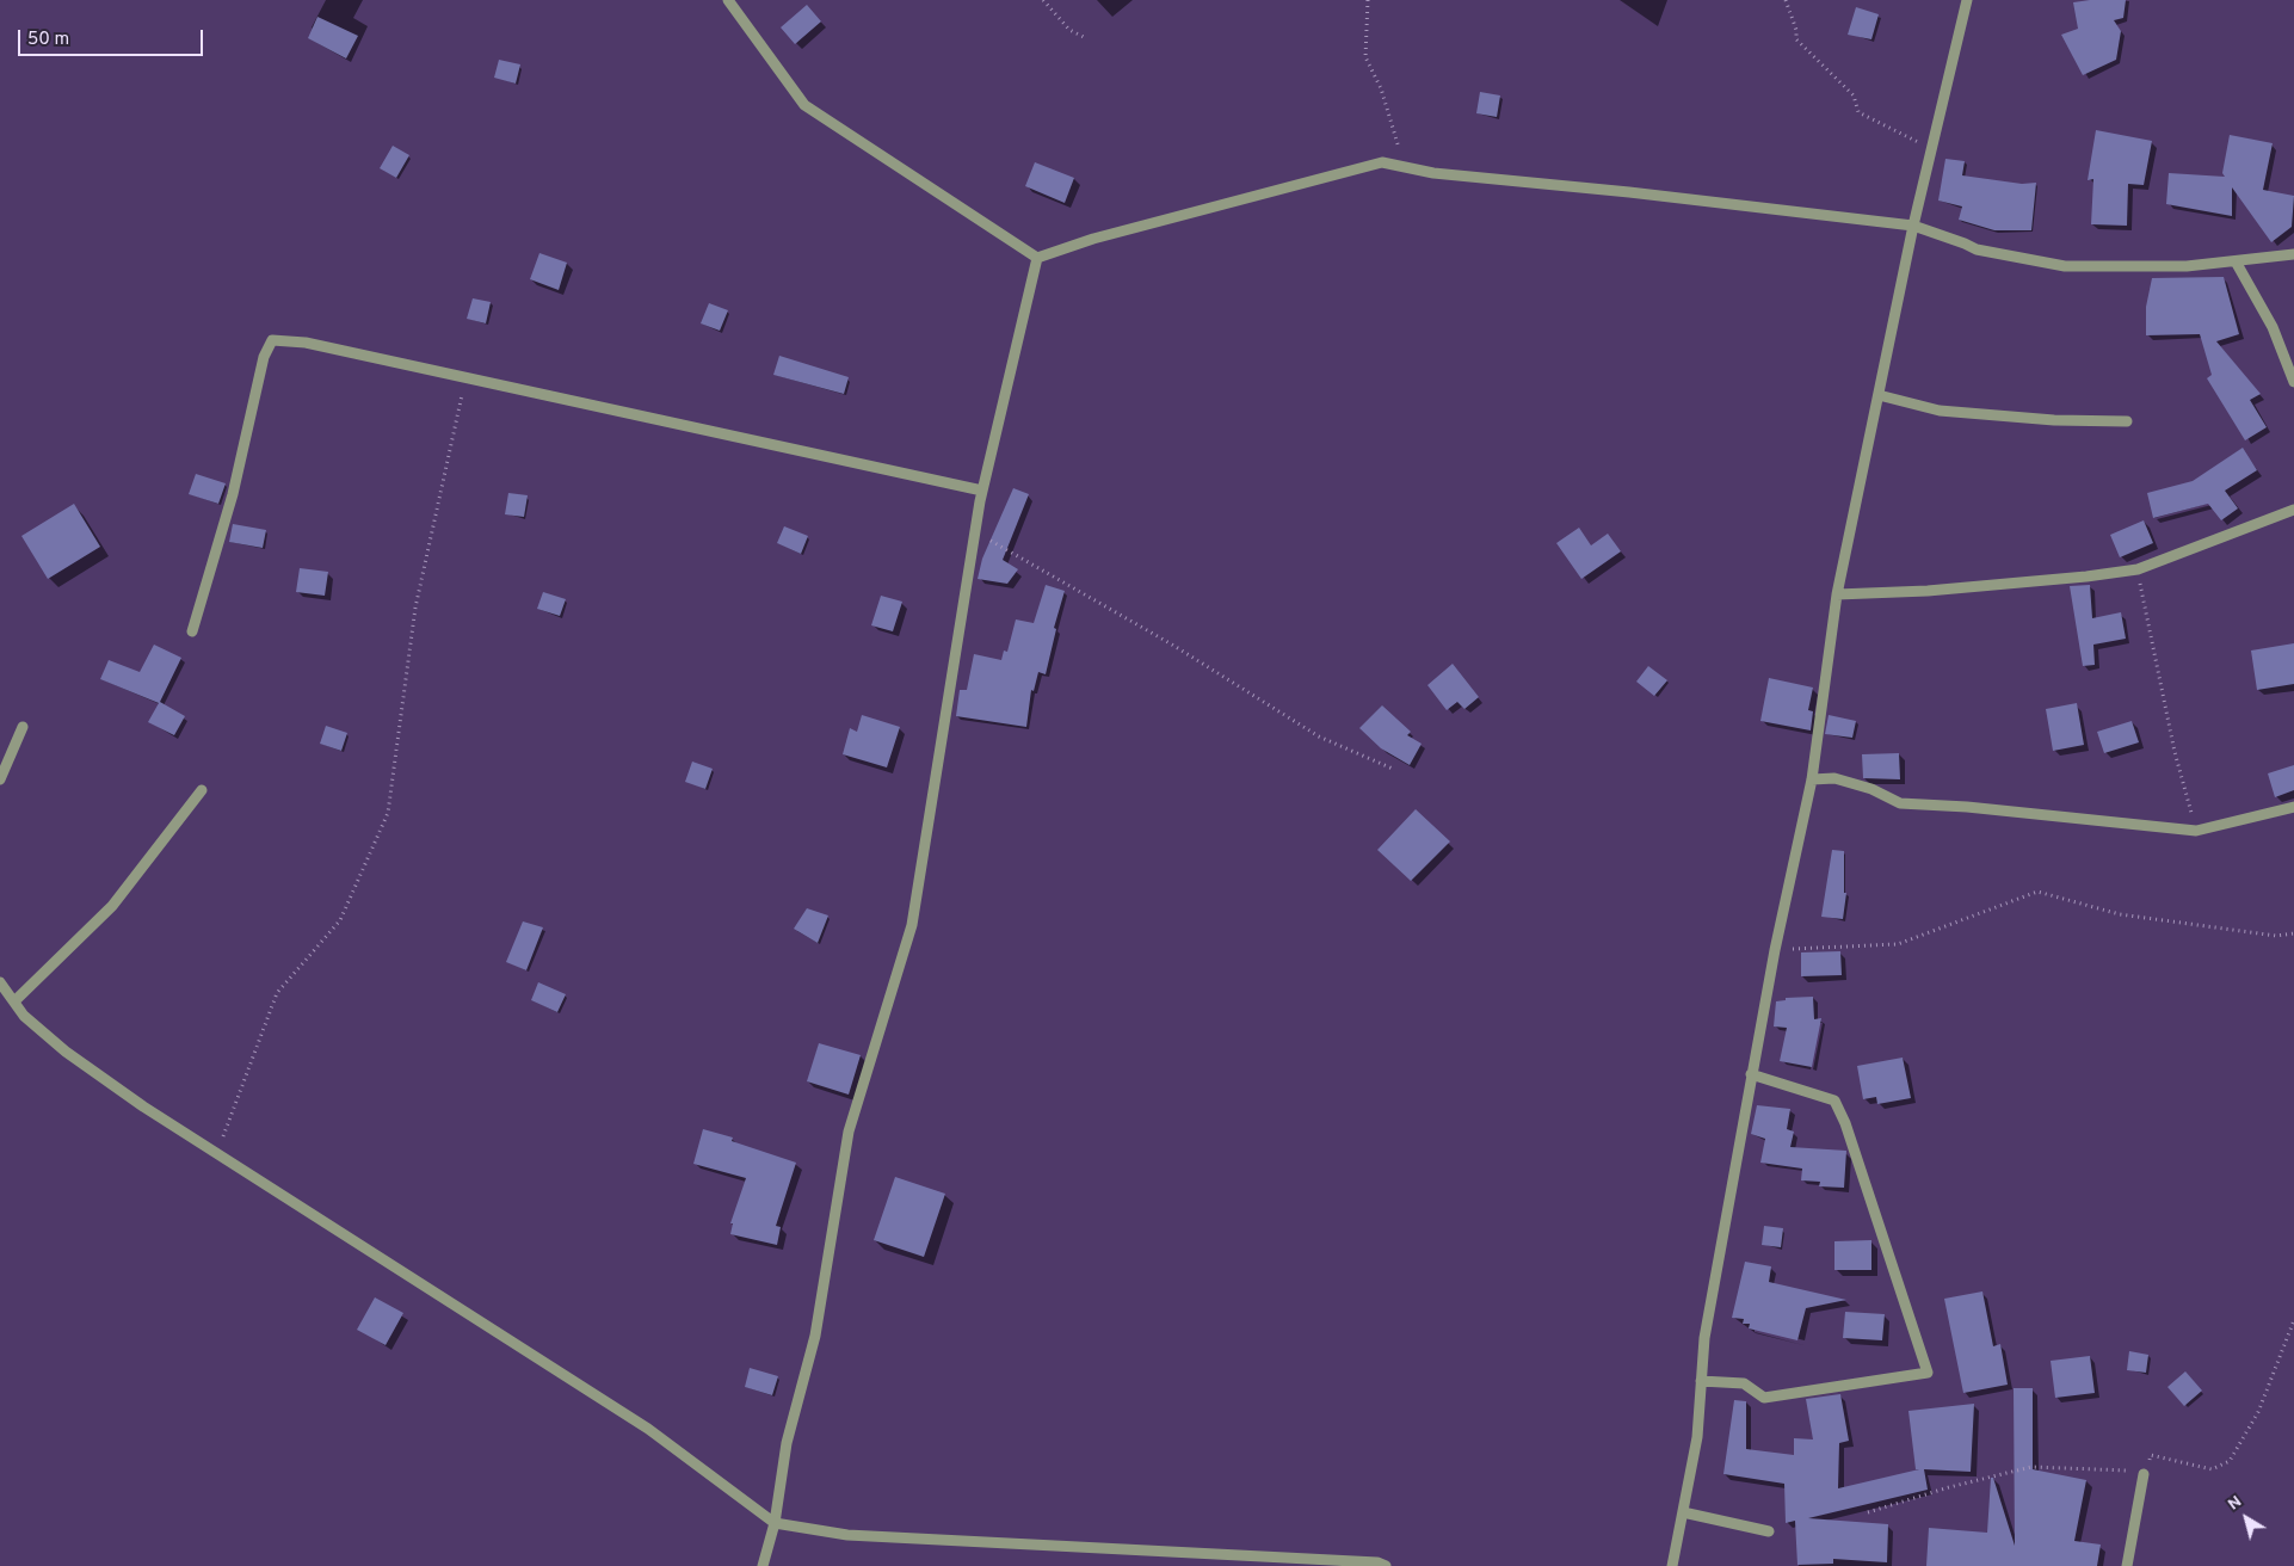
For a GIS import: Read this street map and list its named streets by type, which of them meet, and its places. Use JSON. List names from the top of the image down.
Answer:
{
  "scale_bar": "50 m",
  "north": "top left"
}
